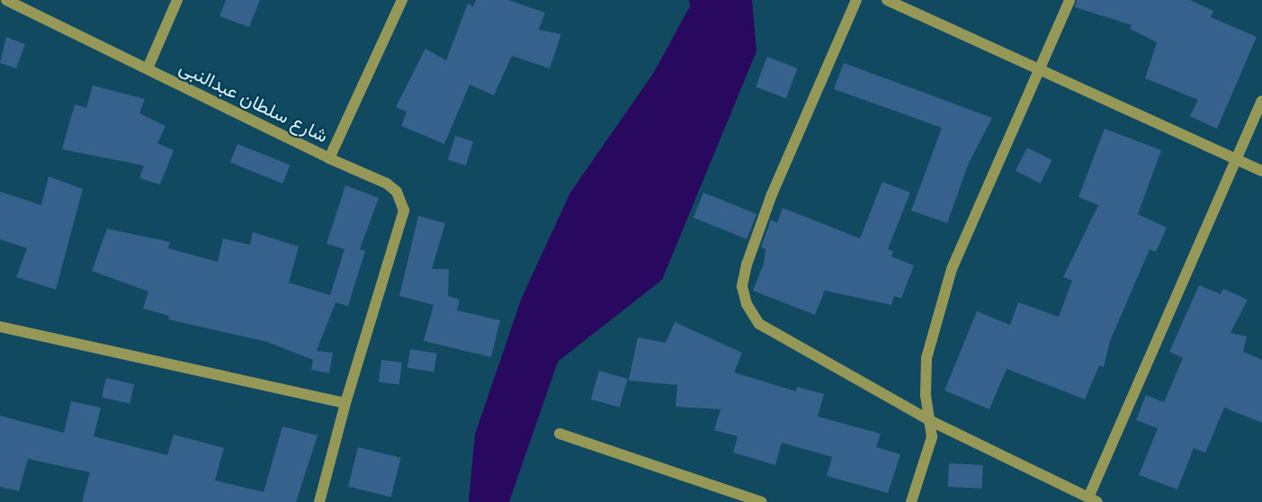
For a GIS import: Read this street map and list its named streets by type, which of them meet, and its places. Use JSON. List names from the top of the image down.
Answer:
{
  "streets": {
    "street": ["شارع سلطان عبدالنبى"]
  }
}
